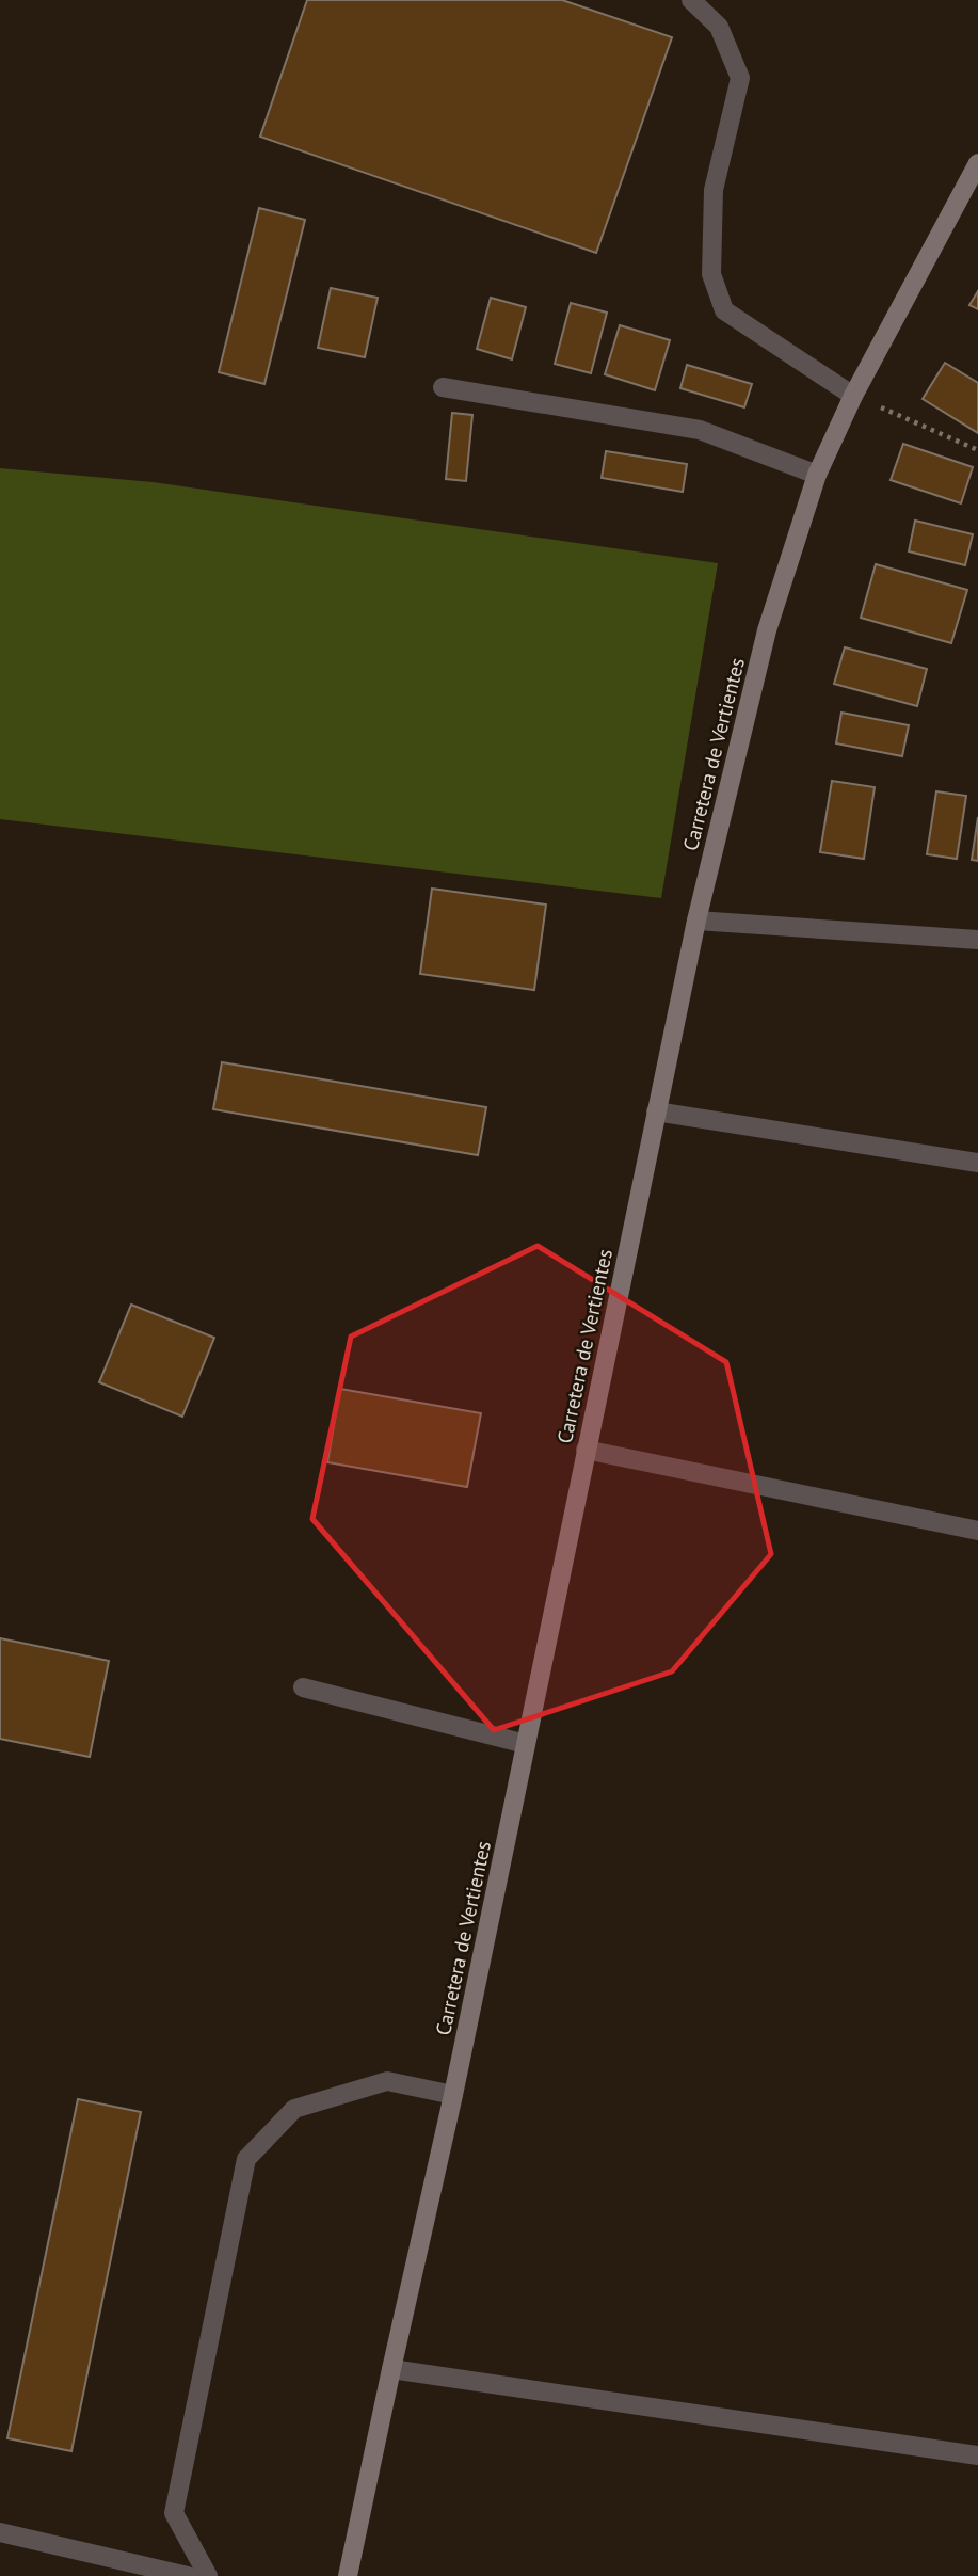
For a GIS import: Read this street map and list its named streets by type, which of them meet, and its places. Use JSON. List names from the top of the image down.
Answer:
{
  "streets": {
    "main road": ["Carretera de Vertientes"]
  }
}
